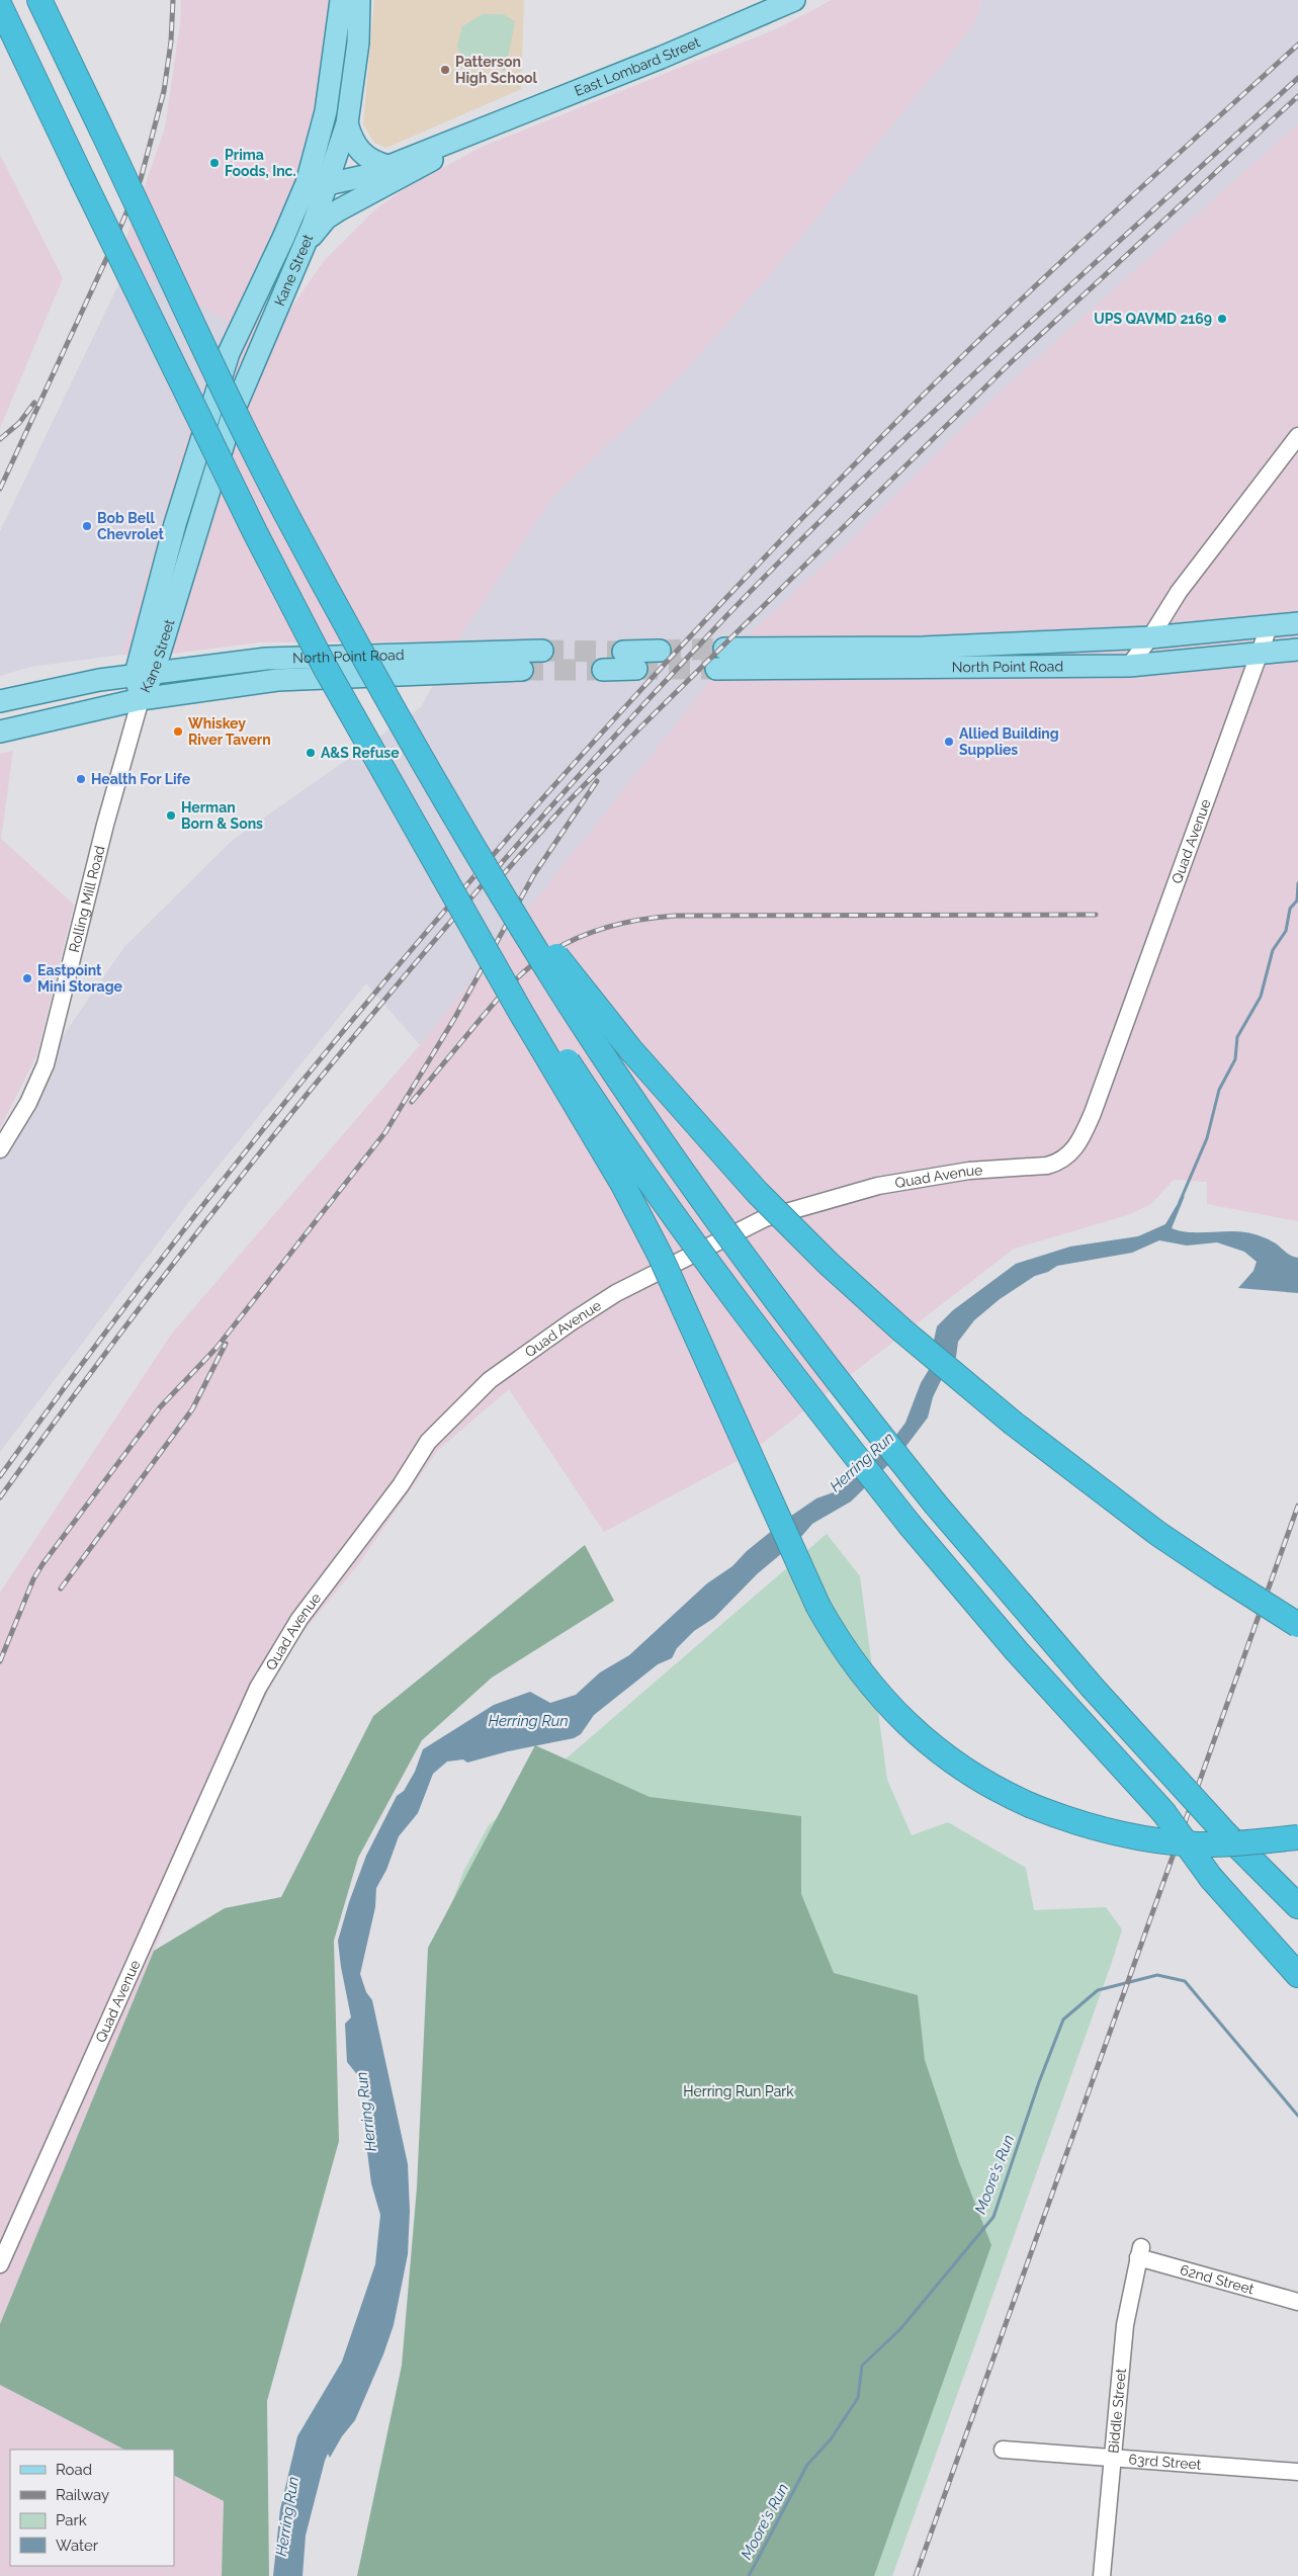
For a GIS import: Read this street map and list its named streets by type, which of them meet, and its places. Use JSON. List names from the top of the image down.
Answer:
{
  "streets": {
    "main road": ["East Lombard Street", "Kane Street", "North Point Road"],
    "street": [
      "Quad Avenue",
      "Rolling Mill Road",
      "62nd Street",
      "Biddle Street",
      "63rd Street"
    ]
  },
  "crossings": [
    ["East Lombard Street", "Kane Street"],
    ["Kane Street", "North Point Road"],
    ["Kane Street", "Rolling Mill Road"],
    ["North Point Road", "Quad Avenue"],
    ["North Point Road", "Rolling Mill Road"],
    ["62nd Street", "Biddle Street"],
    ["Biddle Street", "63rd Street"]
  ],
  "water": ["Herring Run", "Moore's Run"],
  "parks": ["Herring Run Park"],
  "places": [
    "Patterson High School",
    "Prima Foods, Inc.",
    "UPS QAVMD 2169",
    "Bob Bell Chevrolet",
    "Whiskey River Tavern",
    "Allied Building Supplies",
    "A&S Refuse",
    "Health For Life",
    "Herman Born & Sons",
    "Eastpoint Mini Storage"
  ],
  "legend": [
    "Road",
    "Railway",
    "Park",
    "Water"
  ]
}
